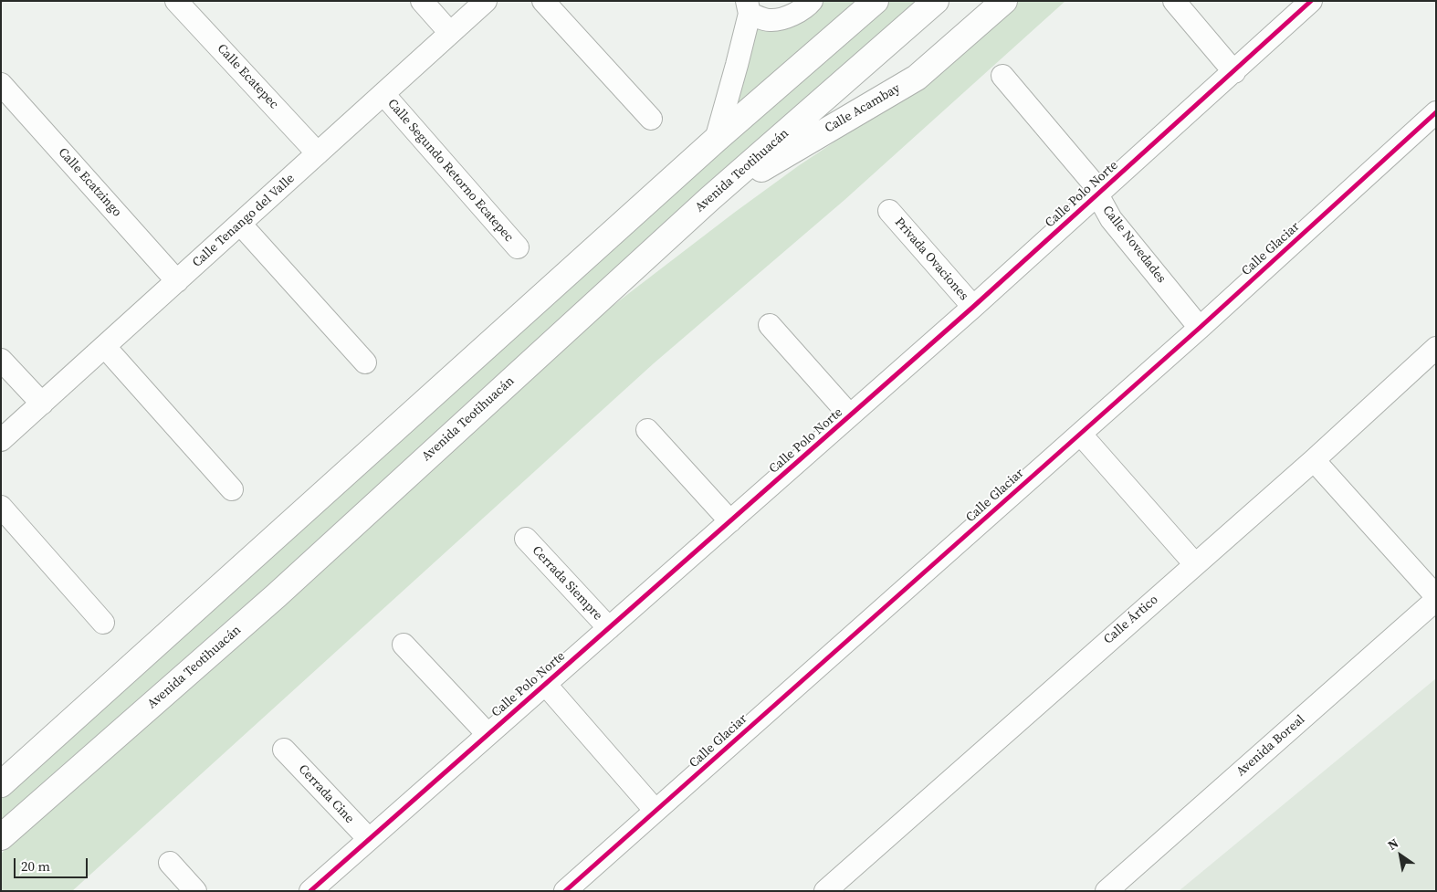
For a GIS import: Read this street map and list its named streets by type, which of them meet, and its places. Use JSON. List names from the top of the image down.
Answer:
{
  "streets": {
    "main road": ["Calle Acambay", "Avenida Teotihuacán"],
    "street": [
      "Calle Ecatepec",
      "Calle Segundo Retorno Ecatepec",
      "Calle Ecatzingo",
      "Calle Polo Norte",
      "Calle Tenango del Valle",
      "Calle Novedades",
      "Calle Glaciar",
      "Privada Ovaciones",
      "Cerrada Siempre",
      "Calle Ártico",
      "Avenida Boreal",
      "Cerrada Cine"
    ]
  },
  "crossings": [
    ["Calle Ecatepec", "Calle Tenango del Valle"],
    ["Calle Acambay", "Avenida Teotihuacán"],
    ["Calle Segundo Retorno Ecatepec", "Calle Tenango del Valle"],
    ["Calle Ecatzingo", "Calle Tenango del Valle"],
    ["Calle Polo Norte", "Calle Novedades"],
    ["Calle Polo Norte", "Privada Ovaciones"],
    ["Calle Polo Norte", "Cerrada Siempre"],
    ["Calle Polo Norte", "Cerrada Cine"],
    ["Calle Novedades", "Calle Glaciar"]
  ],
  "scale_bar": "20 m",
  "north": "top left"
}
